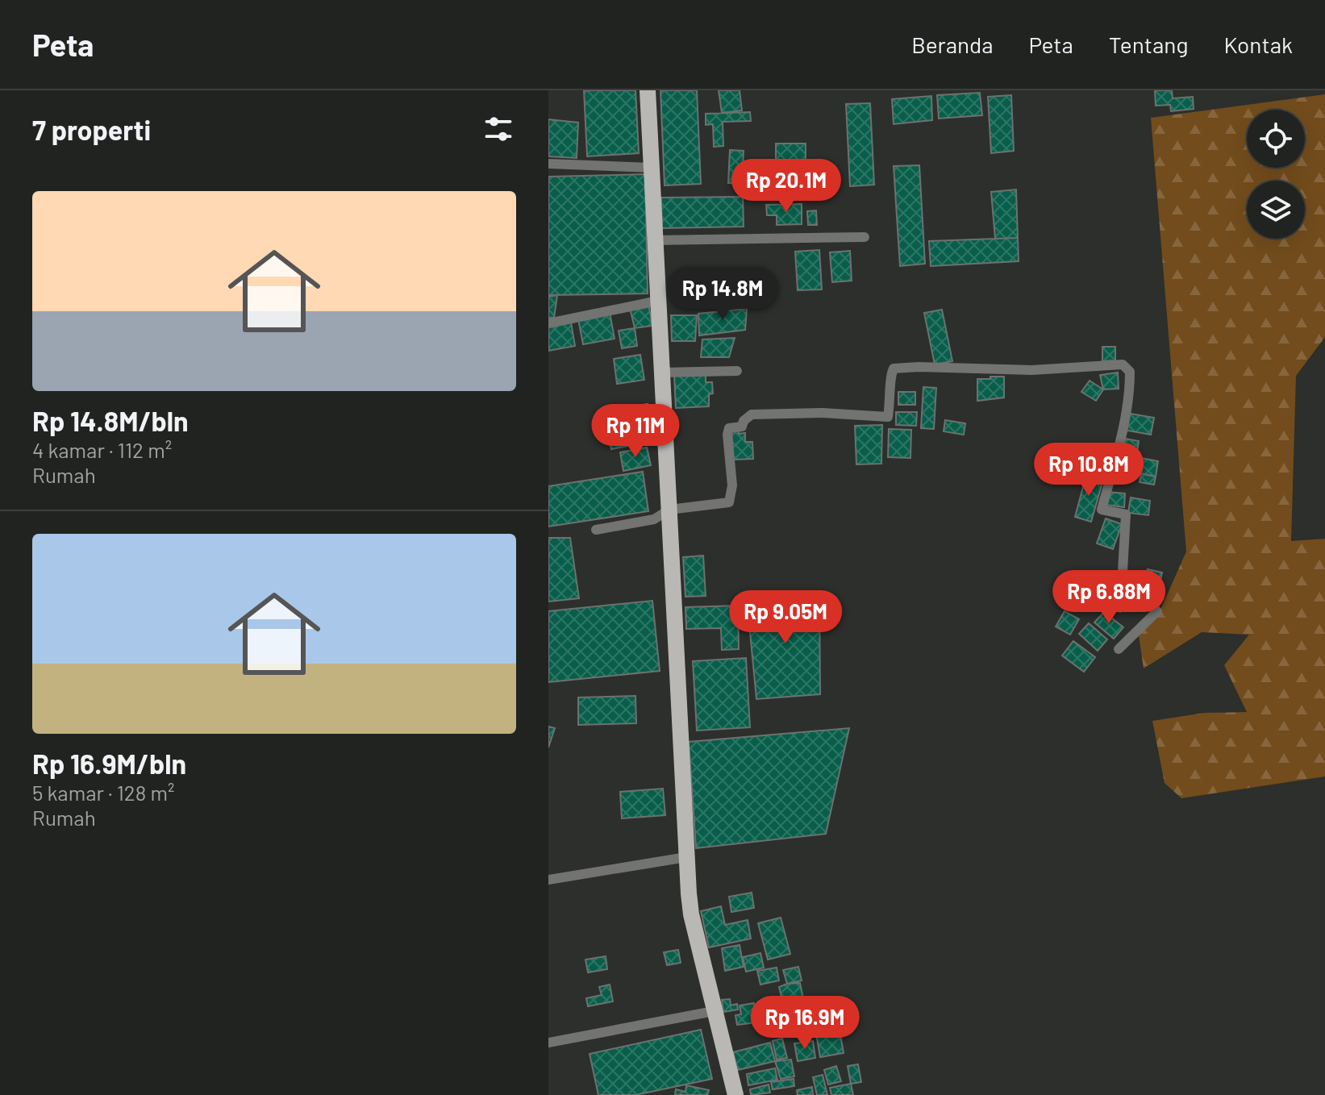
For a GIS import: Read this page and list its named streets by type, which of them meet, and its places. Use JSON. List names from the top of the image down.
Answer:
{
  "page": {
    "header": "Peta",
    "nav": [
      "Beranda",
      "Peta",
      "Tentang",
      "Kontak"
    ],
    "heading": "7 properti",
    "price": [
      "Rp 20.1M",
      "Rp 14.8M",
      "Rp 11M",
      "Rp 10.8M",
      "Rp 6.88M",
      "Rp 9.05M",
      "Rp 16.9M"
    ],
    "list": [
      {
        "name": "Rp 14.8M/bln",
        "note": "4 kamar · 112 m² · Rumah"
      },
      {
        "name": "Rp 16.9M/bln",
        "note": "5 kamar · 128 m² · Rumah"
      }
    ]
  }
}
